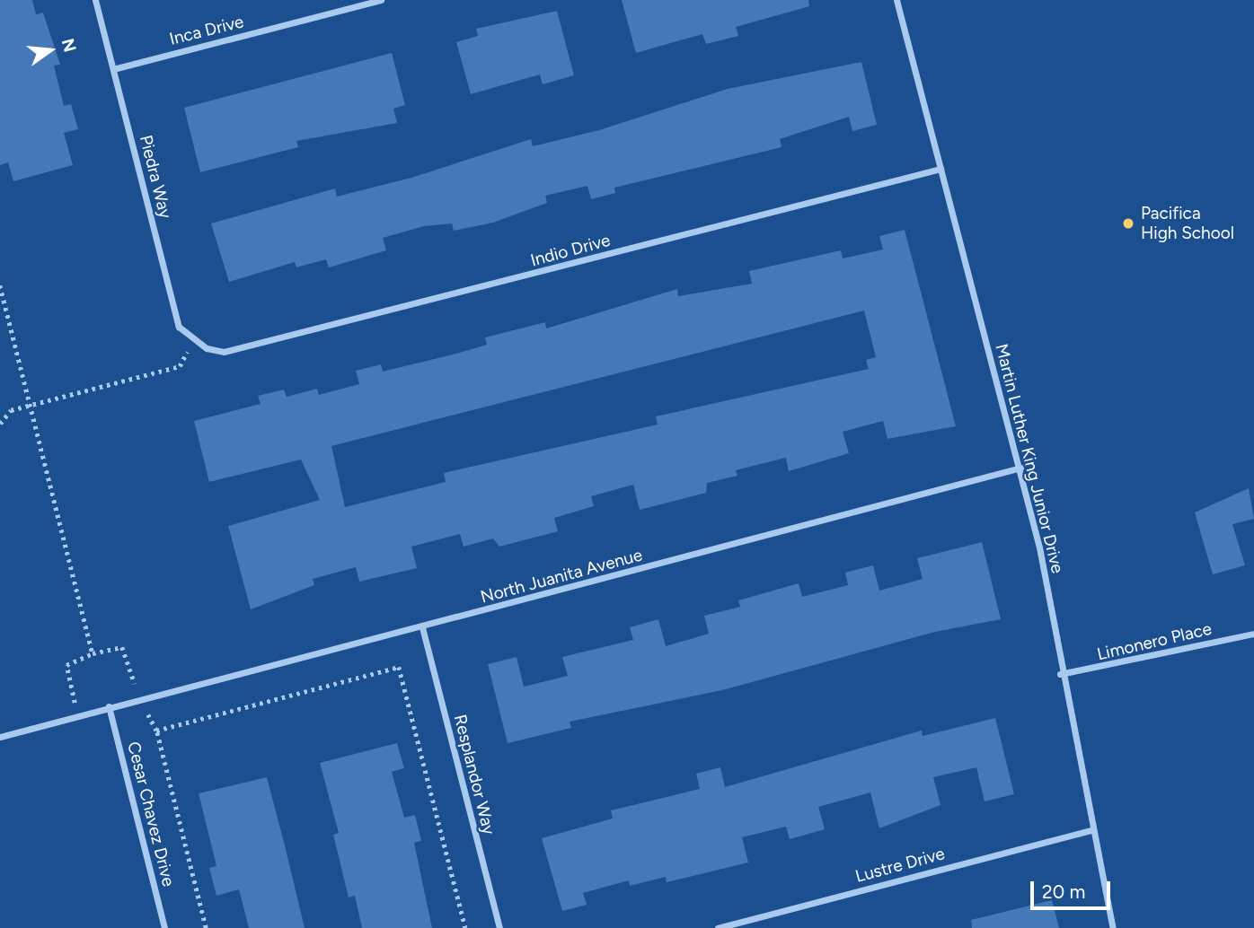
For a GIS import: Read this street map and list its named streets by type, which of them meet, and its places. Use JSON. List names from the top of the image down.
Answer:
{
  "streets": {
    "street": [
      "Inca Drive",
      "Piedra Way",
      "Indio Drive",
      "Martin Luther King Junior Drive",
      "North Juanita Avenue",
      "Limonero Place",
      "Resplandor Way",
      "Cesar Chavez Drive",
      "Lustre Drive"
    ]
  },
  "crossings": [
    ["Inca Drive", "Piedra Way"],
    ["Piedra Way", "Indio Drive"],
    ["Indio Drive", "Martin Luther King Junior Drive"],
    ["Martin Luther King Junior Drive", "North Juanita Avenue"],
    ["Martin Luther King Junior Drive", "Limonero Place"],
    ["Martin Luther King Junior Drive", "Lustre Drive"],
    ["North Juanita Avenue", "Resplandor Way"],
    ["North Juanita Avenue", "Cesar Chavez Drive"]
  ],
  "places": ["Pacifica High School"],
  "scale_bar": "20 m",
  "north": "right"
}
